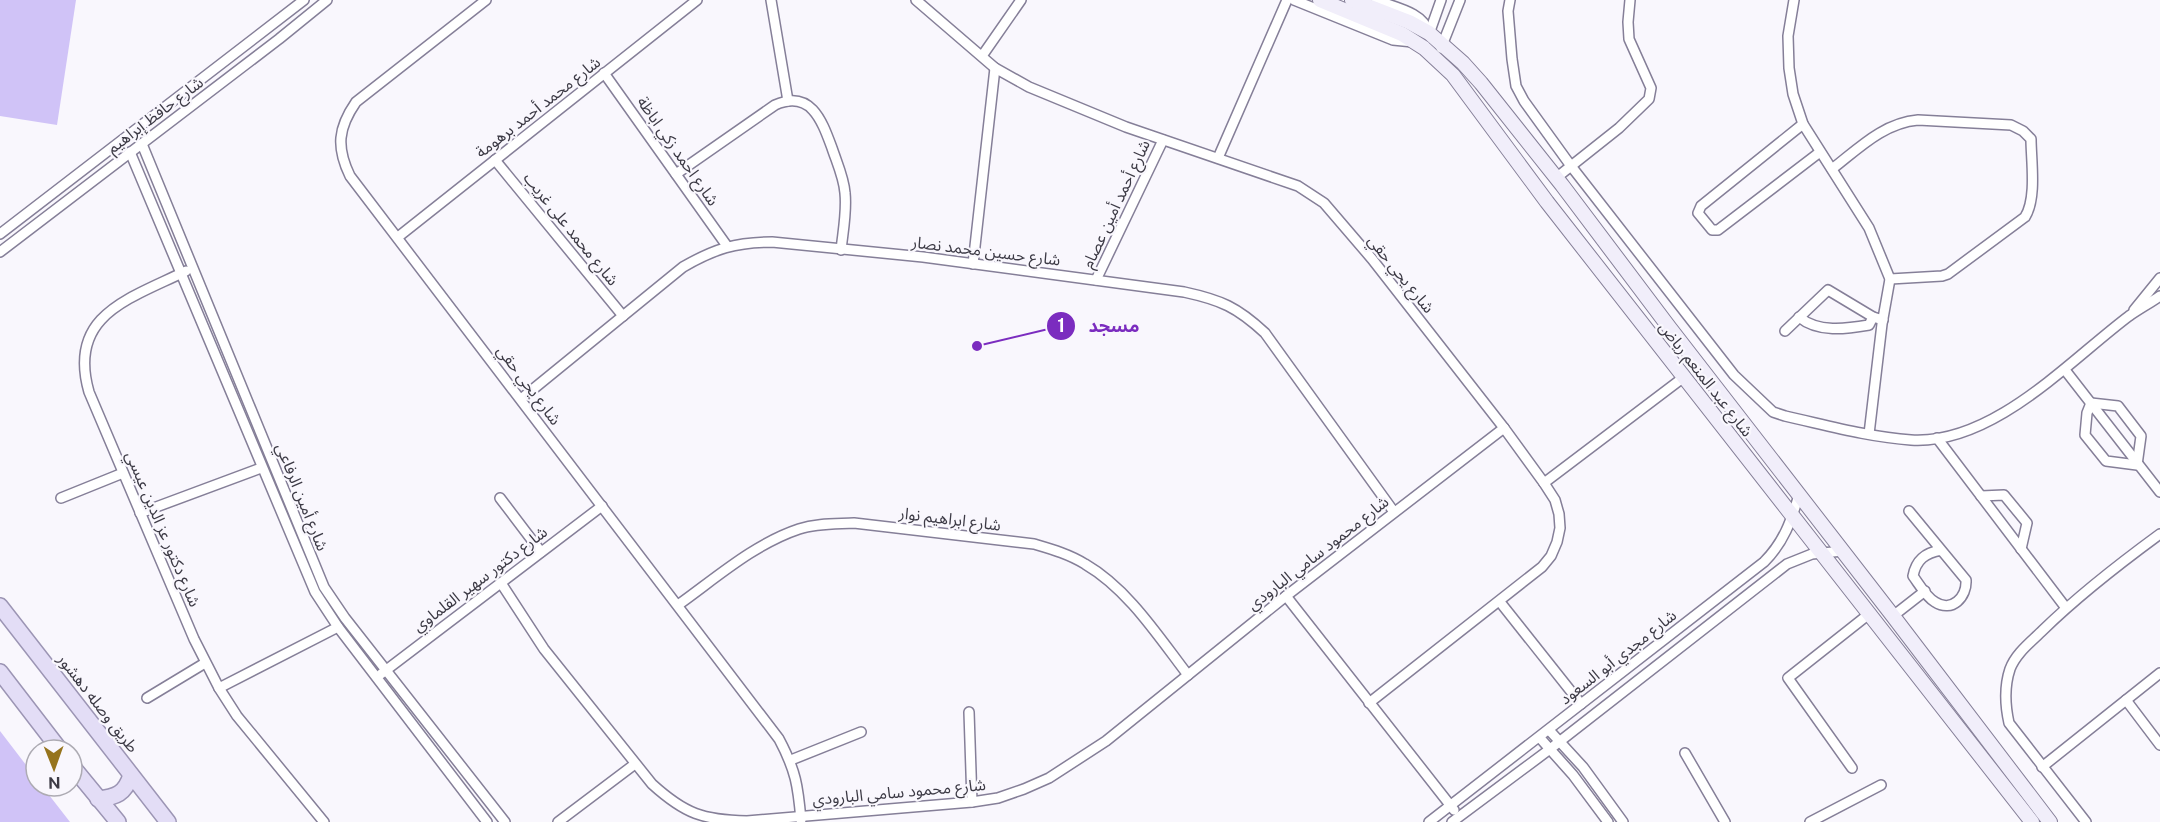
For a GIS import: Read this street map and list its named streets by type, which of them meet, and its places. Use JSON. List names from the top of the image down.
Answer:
{
  "streets": {
    "main road": ["طريق وصله دهشور"],
    "street": [
      "شارع محمد أحمد برهومة",
      "شارع حافظ إبراهيم",
      "شارع احمد زكي اباظة",
      "شارع أحمد أمين عصام",
      "شارع محمد على غريب",
      "شارع حسين محمد نصار",
      "شارع يحي حقي",
      "شارع عبد المنعم رياض",
      "شارع أمين الرفاعي",
      "شارع ابراهيم نوار",
      "شارع دكتور عز الدين عيسي",
      "شارع محمود سامي البارودي",
      "شارع دكتور سهير القلماوي",
      "شارع مجدي أبو السعود"
    ]
  },
  "crossings": [
    ["شارع محمد أحمد برهومة", "شارع احمد زكي اباظة"],
    ["شارع محمد أحمد برهومة", "شارع محمد على غريب"],
    ["شارع محمد أحمد برهومة", "شارع يحي حقي"],
    ["شارع حافظ إبراهيم", "شارع أمين الرفاعي"],
    ["شارع احمد زكي اباظة", "شارع حسين محمد نصار"],
    ["شارع أحمد أمين عصام", "شارع حسين محمد نصار"],
    ["شارع أحمد أمين عصام", "شارع يحي حقي"],
    ["شارع محمد على غريب", "شارع حسين محمد نصار"],
    ["شارع حسين محمد نصار", "شارع يحي حقي"],
    ["شارع حسين محمد نصار", "شارع محمود سامي البارودي"],
    ["شارع يحي حقي", "شارع ابراهيم نوار"],
    ["شارع يحي حقي", "شارع محمود سامي البارودي"],
    ["شارع يحي حقي", "شارع دكتور سهير القلماوي"],
    ["شارع عبد المنعم رياض", "شارع مجدي أبو السعود"],
    ["شارع أمين الرفاعي", "شارع دكتور عز الدين عيسي"],
    ["شارع أمين الرفاعي", "شارع دكتور سهير القلماوي"],
    ["شارع ابراهيم نوار", "شارع محمود سامي البارودي"],
    ["شارع محمود سامي البارودي", "شارع دكتور سهير القلماوي"]
  ],
  "places": ["مسجد"],
  "north": "bottom"
}
